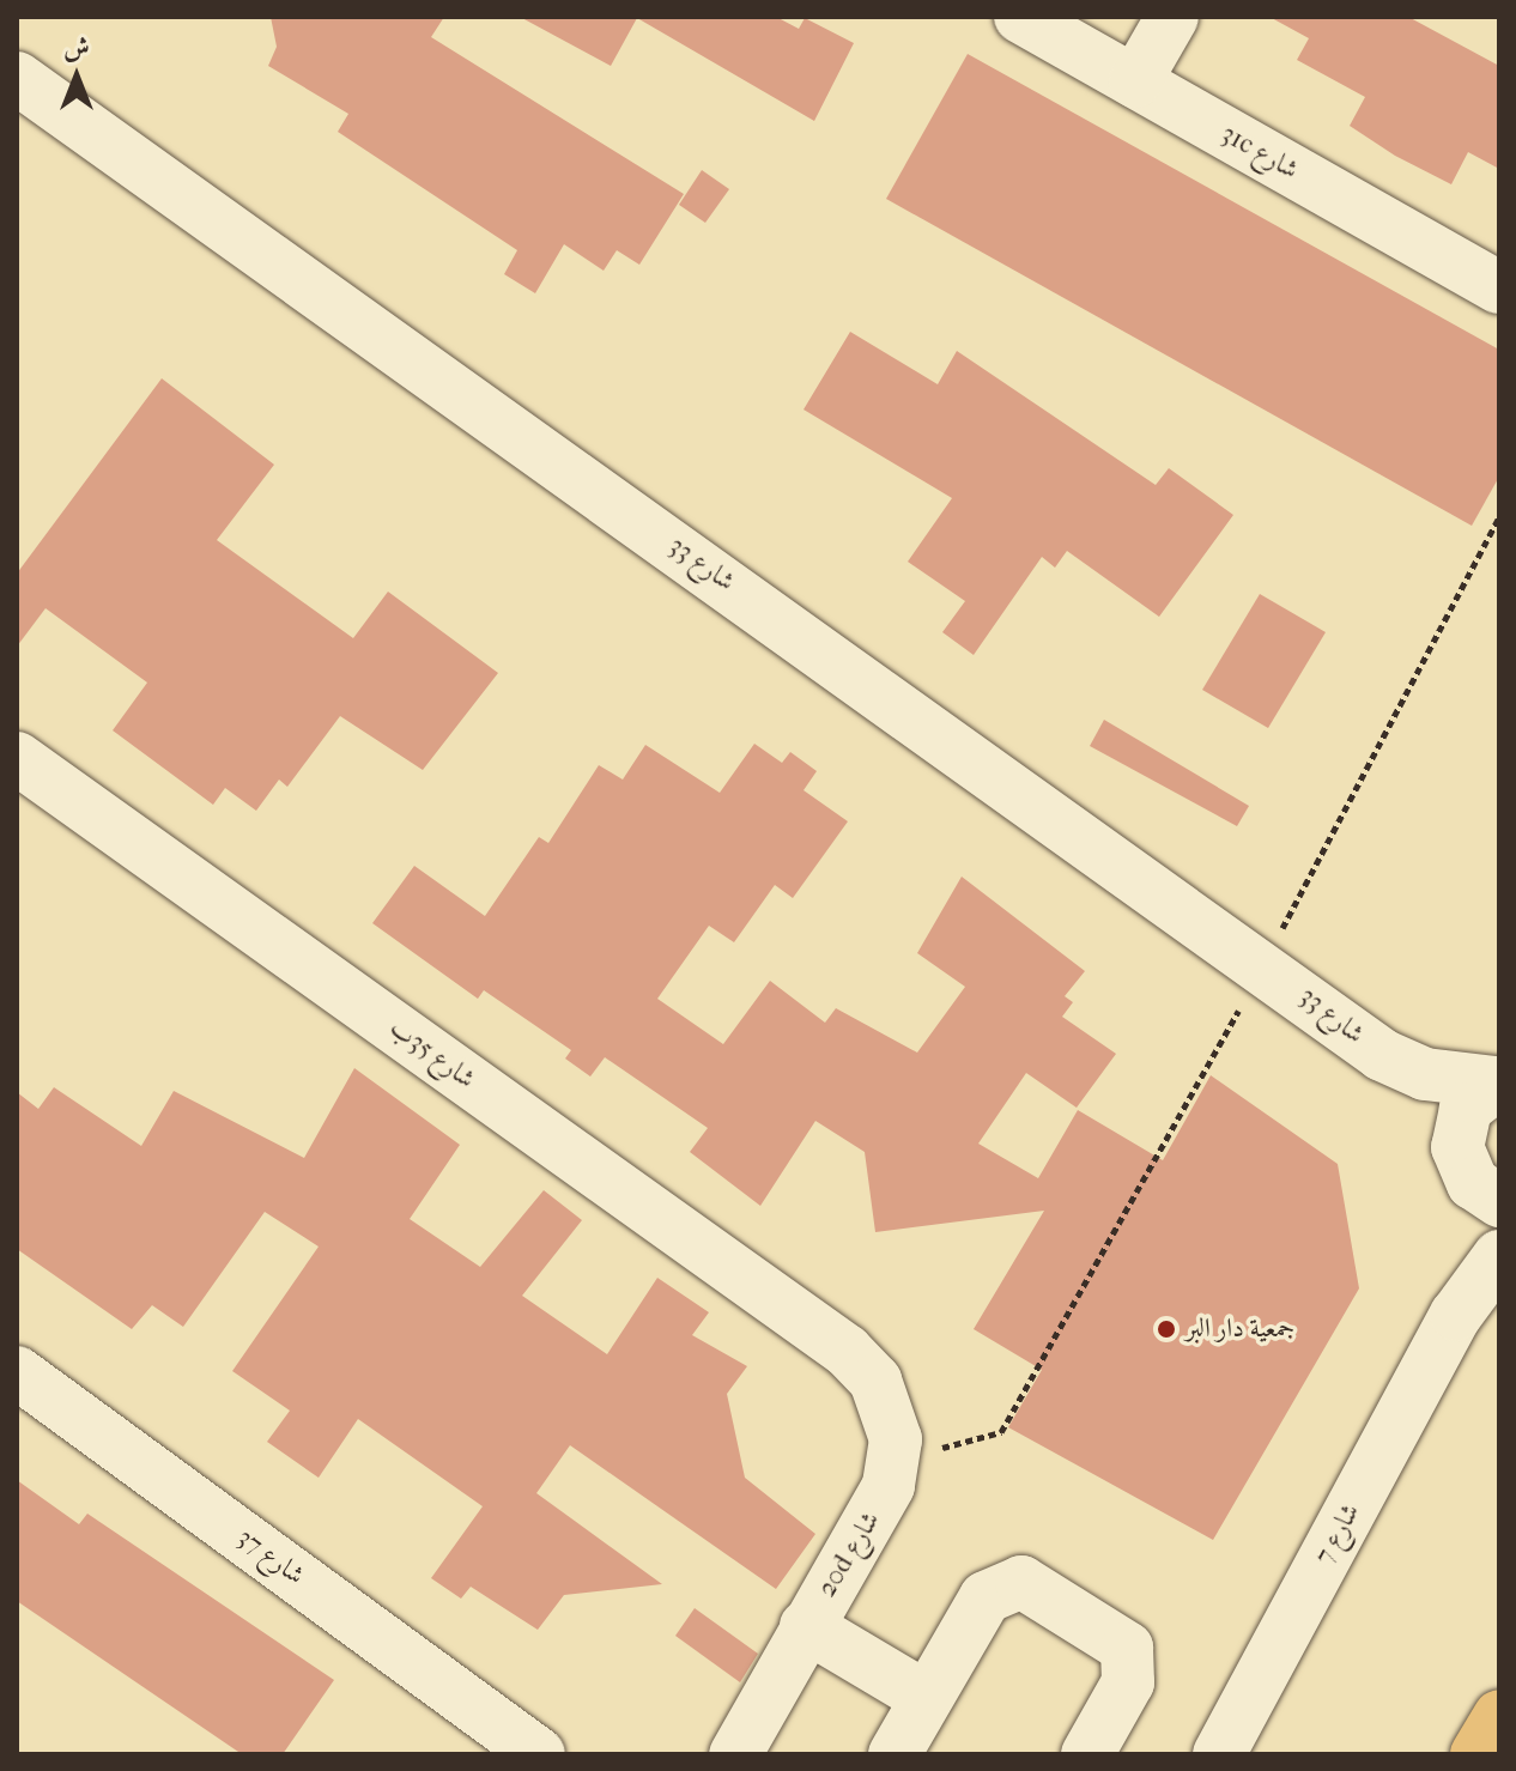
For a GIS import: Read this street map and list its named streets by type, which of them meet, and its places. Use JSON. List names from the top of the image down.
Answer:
{
  "streets": {
    "street": [
      "31c شارع",
      "شارع 33",
      "شارع 35ب",
      "شارع 7",
      "20d شارع",
      "شارع 37"
    ]
  },
  "crossings": [
    ["شارع 33", "شارع 7"],
    ["شارع 35ب", "20d شارع"]
  ],
  "places": ["جمعية دار البر"],
  "north": "top"
}
